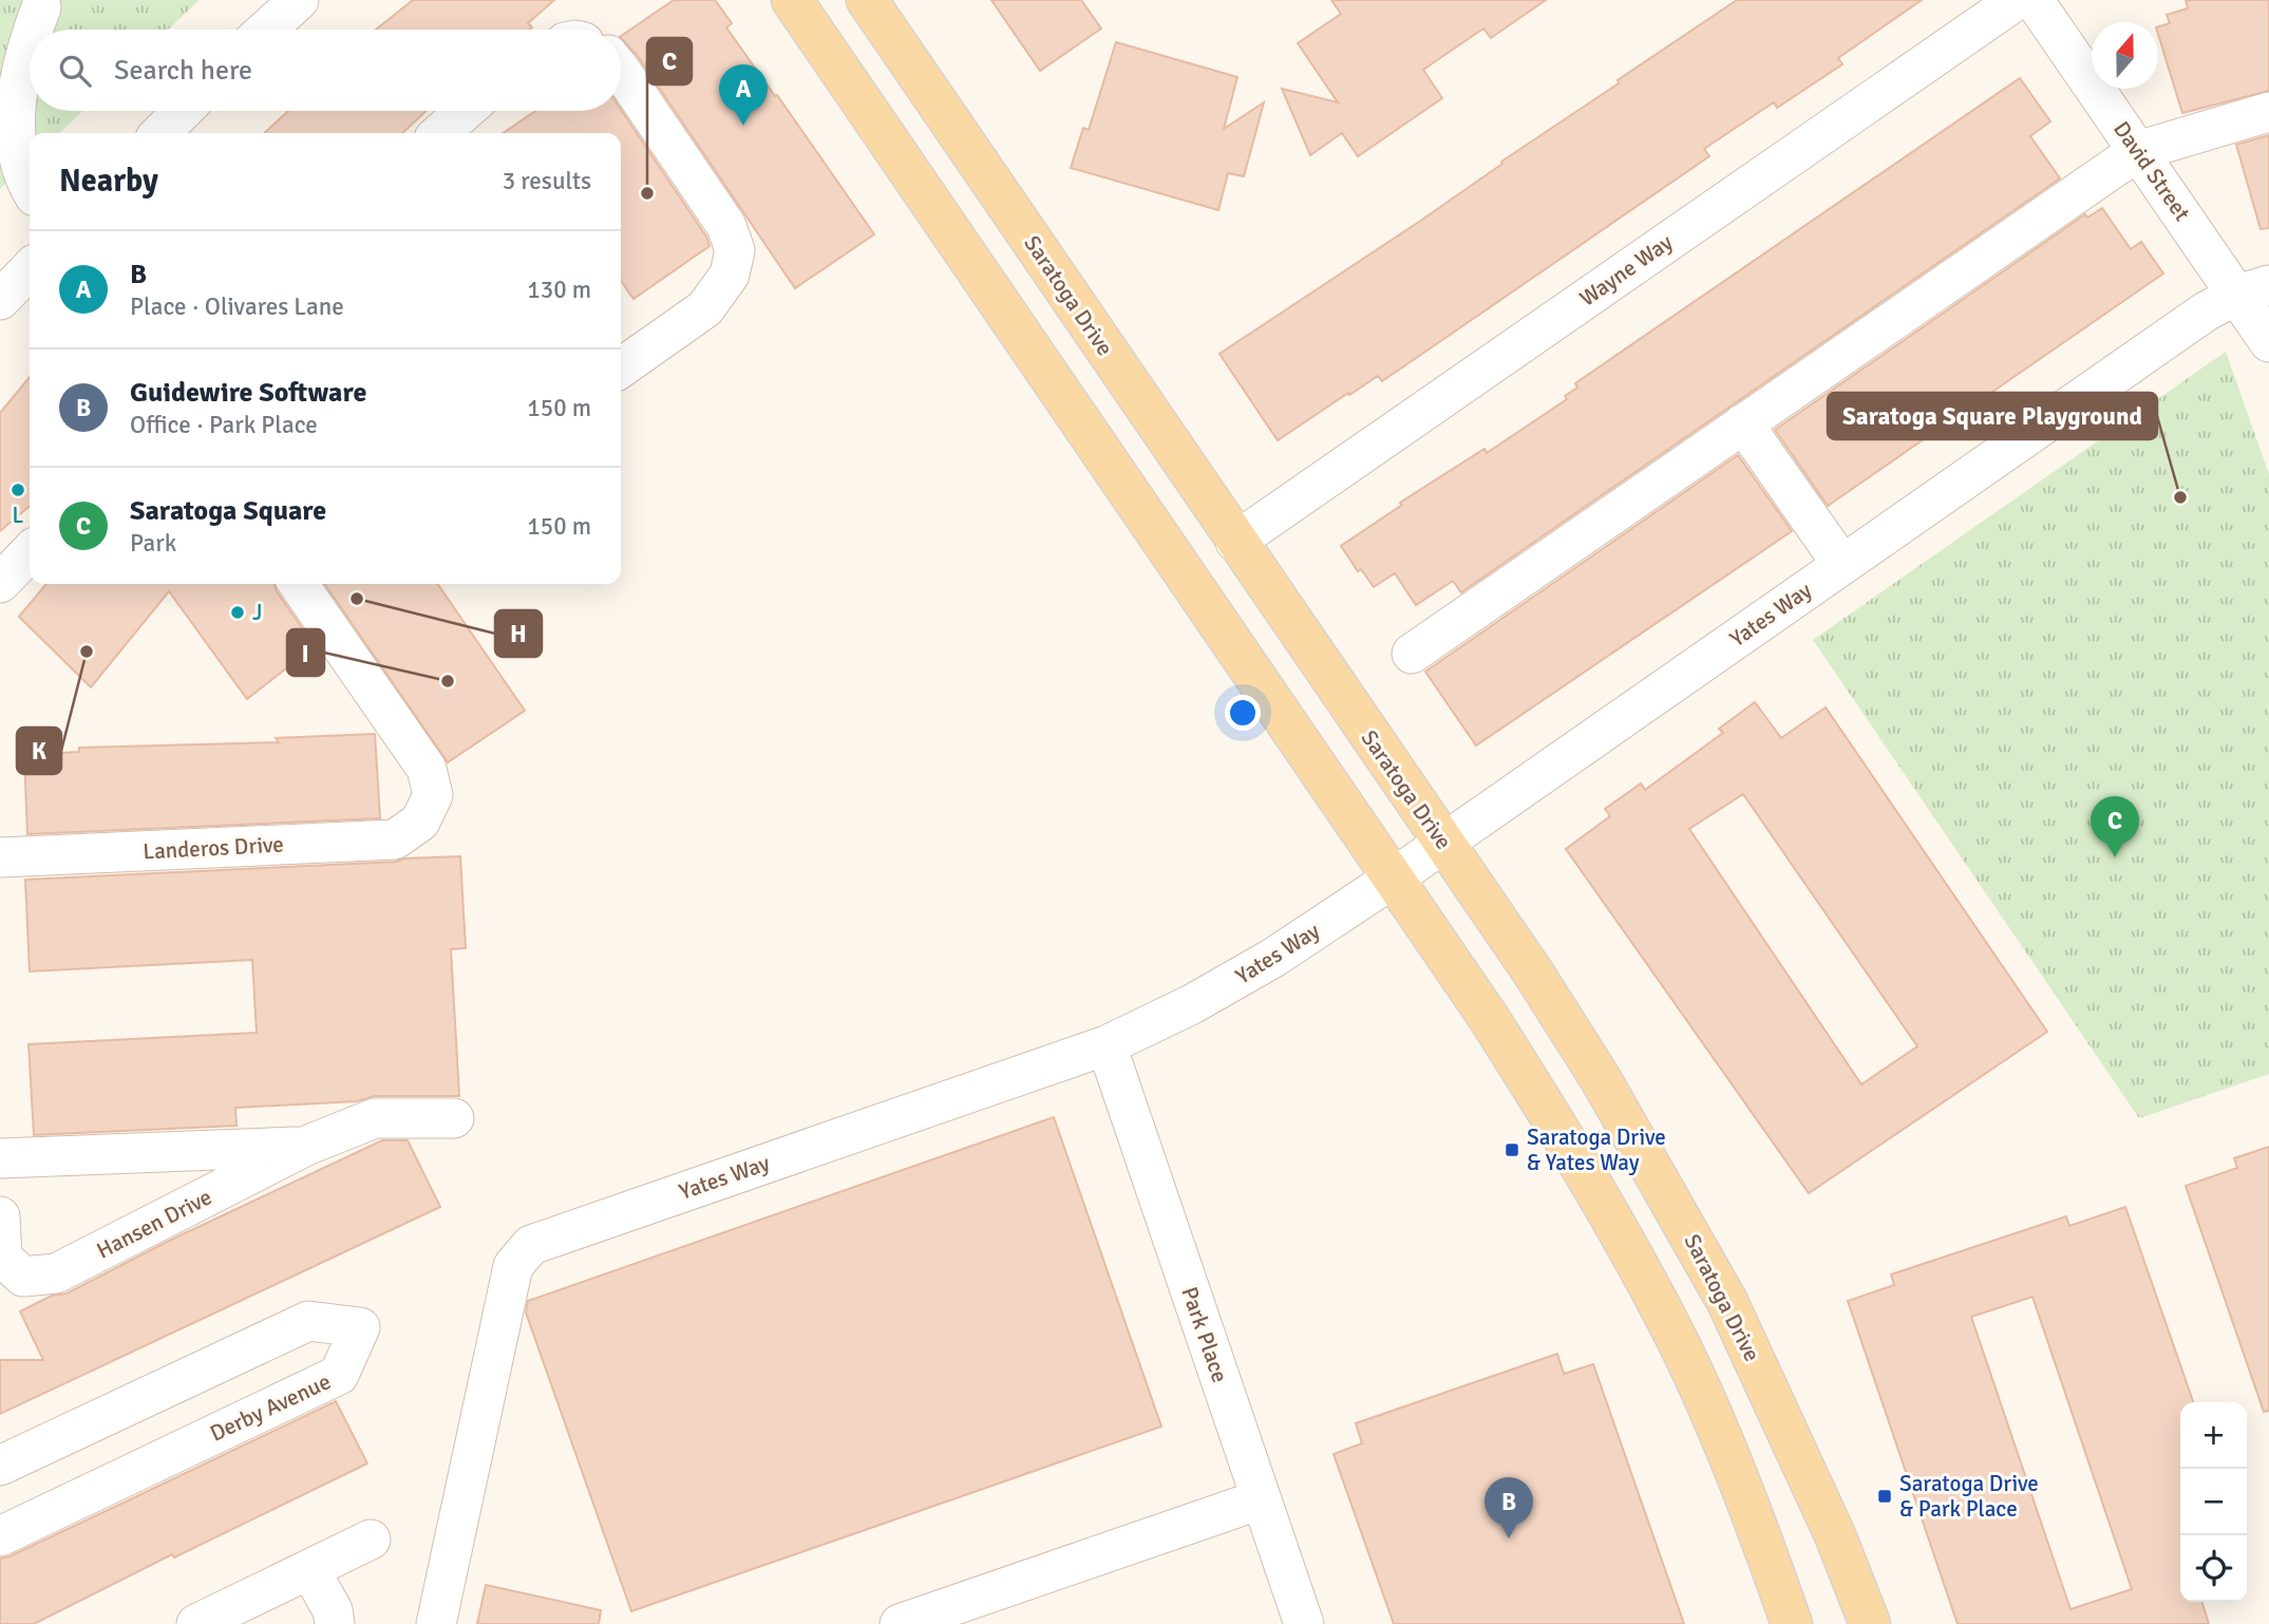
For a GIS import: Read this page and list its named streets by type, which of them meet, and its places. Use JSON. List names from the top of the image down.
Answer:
{
  "streets": {
    "main road": ["Saratoga Drive"],
    "street": [
      "David Street",
      "Wayne Way",
      "Yates Way",
      "Landeros Drive",
      "Hansen Drive",
      "Park Place",
      "Derby Avenue"
    ]
  },
  "crossings": [
    ["David Street", "Yates Way"],
    ["Wayne Way", "Saratoga Drive"],
    ["Saratoga Drive", "Yates Way"],
    ["Yates Way", "Park Place"]
  ],
  "places": {
    "other": [
      "C",
      "L",
      "Saratoga Square Playground",
      "H",
      "J",
      "K",
      "I"
    ],
    "transit": ["Saratoga Drive & Yates Way", "Saratoga Drive & Park Place"]
  },
  "north": "top",
  "page": {
    "search": "Search here",
    "pins": ["A", "C", "B"],
    "heading": ["Nearby", "3 results"],
    "list": [
      {
        "mark": "A",
        "name": "B",
        "note": "Place · Olivares Lane",
        "value": "130 m"
      },
      {
        "mark": "B",
        "name": "Guidewire Software",
        "note": "Office · Park Place",
        "value": "150 m"
      },
      {
        "mark": "C",
        "name": "Saratoga Square",
        "note": "Park",
        "value": "150 m"
      }
    ],
    "map_buttons": ["+", "−"]
  }
}
